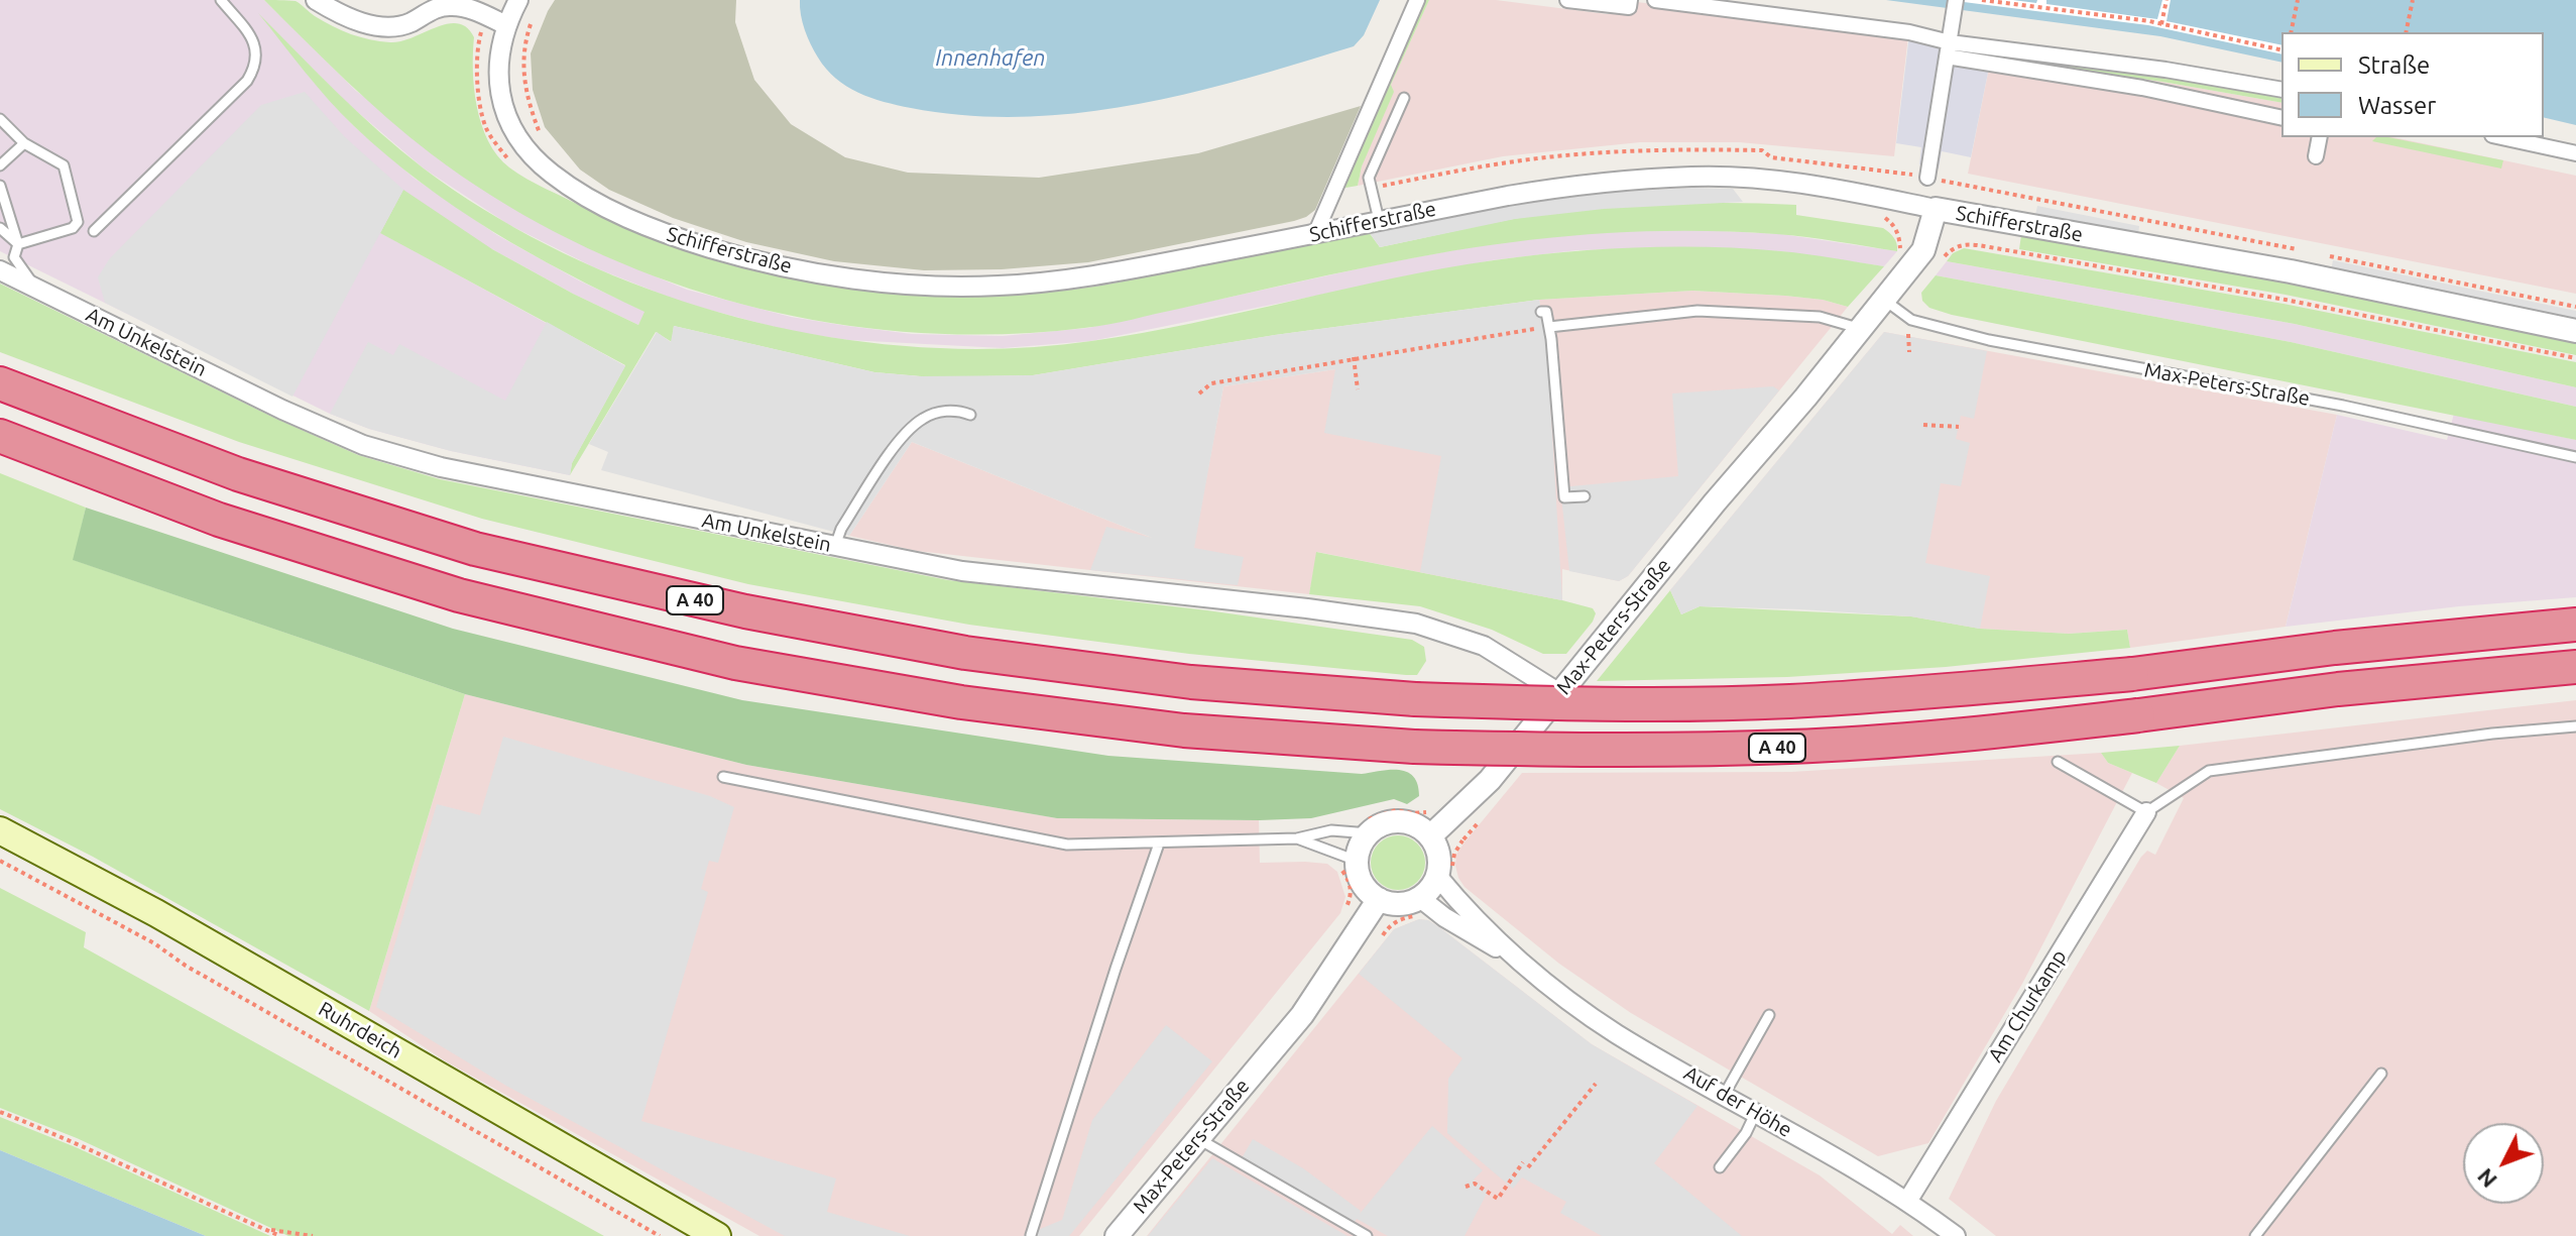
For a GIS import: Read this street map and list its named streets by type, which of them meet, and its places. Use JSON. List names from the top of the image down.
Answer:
{
  "streets": {
    "highway": ["A 40"],
    "main road": ["Ruhrdeich"],
    "street": [
      "Schifferstraße",
      "Am Unkelstein",
      "Max-Peters-Straße",
      "Am Churkamp",
      "Auf der Höhe"
    ]
  },
  "crossings": [
    ["Schifferstraße", "Max-Peters-Straße"],
    ["Am Unkelstein", "Max-Peters-Straße"],
    ["Max-Peters-Straße", "Auf der Höhe"],
    ["Am Churkamp", "Auf der Höhe"]
  ],
  "water": ["Innenhafen"],
  "legend": ["Straße", "Wasser"],
  "north": "bottom left"
}
